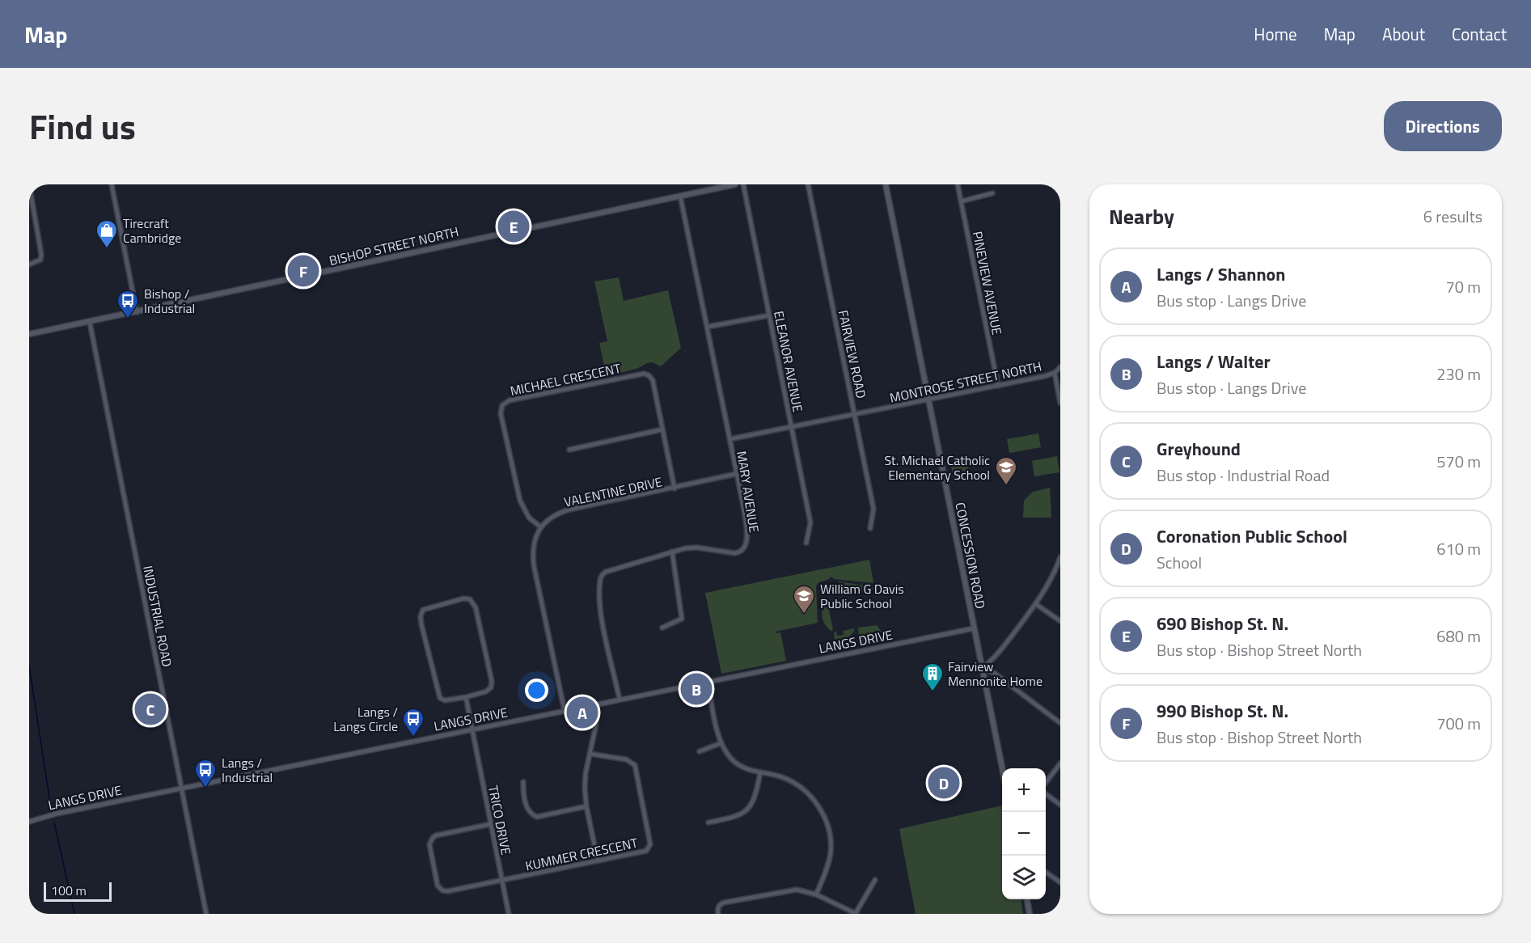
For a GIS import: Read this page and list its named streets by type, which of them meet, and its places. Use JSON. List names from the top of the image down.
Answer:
{
  "streets": {
    "main road": ["BISHOP STREET NORTH", "CONCESSION ROAD"],
    "street": [
      "PINEVIEW AVENUE",
      "FAIRVIEW ROAD",
      "ELEANOR AVENUE",
      "MICHAEL CRESCENT",
      "MONTROSE STREET NORTH",
      "VALENTINE DRIVE",
      "MARY AVENUE",
      "INDUSTRIAL ROAD",
      "LANGS DRIVE",
      "TRICO DRIVE",
      "KUMMER CRESCENT"
    ]
  },
  "crossings": [
    ["BISHOP STREET NORTH", "MARY AVENUE"],
    ["BISHOP STREET NORTH", "INDUSTRIAL ROAD"],
    ["PINEVIEW AVENUE", "MONTROSE STREET NORTH"],
    ["FAIRVIEW ROAD", "MONTROSE STREET NORTH"],
    ["ELEANOR AVENUE", "MONTROSE STREET NORTH"],
    ["MICHAEL CRESCENT", "VALENTINE DRIVE"],
    ["MONTROSE STREET NORTH", "MARY AVENUE"],
    ["MONTROSE STREET NORTH", "CONCESSION ROAD"],
    ["VALENTINE DRIVE", "MARY AVENUE"],
    ["MARY AVENUE", "LANGS DRIVE"],
    ["CONCESSION ROAD", "LANGS DRIVE"],
    ["INDUSTRIAL ROAD", "LANGS DRIVE"],
    ["LANGS DRIVE", "TRICO DRIVE"],
    ["TRICO DRIVE", "KUMMER CRESCENT"]
  ],
  "places": {
    "shop": ["Tirecraft Cambridge"],
    "bus stop": ["Bishop / Industrial", "Langs / Langs Circle", "Langs / Industrial"],
    "school or university": ["St. Michael Catholic Elementary School", "William G Davis Public School"],
    "building": ["Fairview Mennonite Home"]
  },
  "scale_bar": "100 m",
  "page": {
    "header": "Map",
    "nav": [
      "Home",
      "Map",
      "About",
      "Contact"
    ],
    "title": "Find us",
    "buttons": "Directions",
    "heading": ["Nearby", "6 results"],
    "pins": [
      "E",
      "F",
      "B",
      "C",
      "A",
      "D"
    ],
    "list": [
      {
        "mark": "A",
        "name": "Langs / Shannon",
        "note": "Bus stop · Langs Drive",
        "value": "70 m"
      },
      {
        "mark": "B",
        "name": "Langs / Walter",
        "note": "Bus stop · Langs Drive",
        "value": "230 m"
      },
      {
        "mark": "C",
        "name": "Greyhound",
        "note": "Bus stop · Industrial Road",
        "value": "570 m"
      },
      {
        "mark": "D",
        "name": "Coronation Public School",
        "note": "School",
        "value": "610 m"
      },
      {
        "mark": "E",
        "name": "690 Bishop St. N.",
        "note": "Bus stop · Bishop Street North",
        "value": "680 m"
      },
      {
        "mark": "F",
        "name": "990 Bishop St. N.",
        "note": "Bus stop · Bishop Street North",
        "value": "700 m"
      }
    ],
    "map_buttons": ["+", "−"],
    "scale": "100 m"
  }
}
